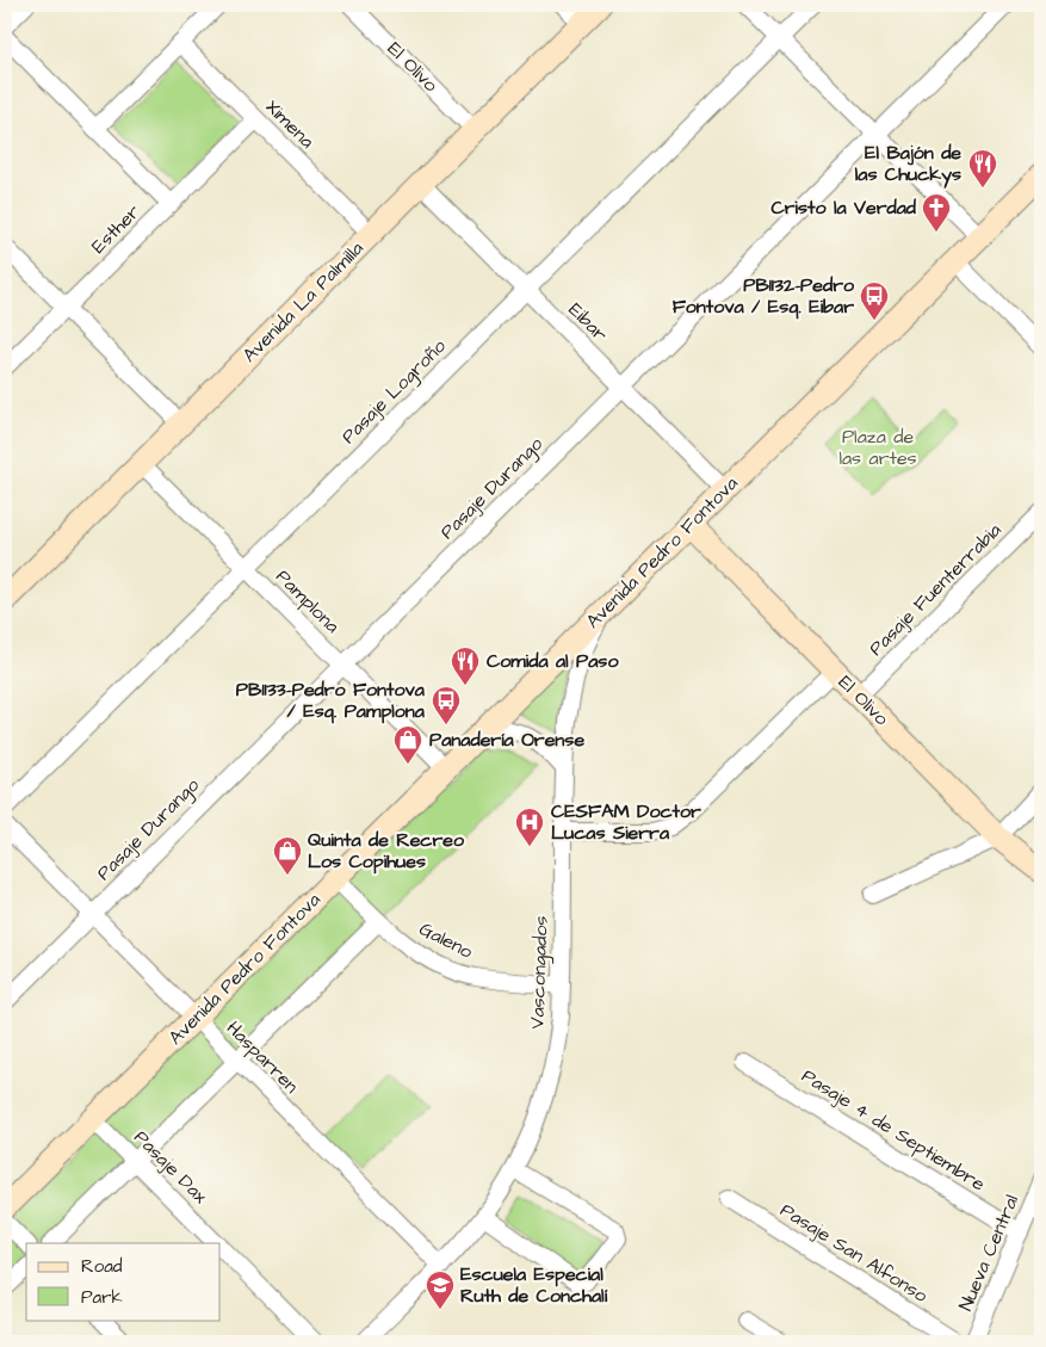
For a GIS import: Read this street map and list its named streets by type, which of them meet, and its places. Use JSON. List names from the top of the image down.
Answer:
{
  "streets": {
    "main road": ["El Olivo", "Avenida La Palmilla", "Avenida Pedro Fontova"],
    "street": [
      "Ximena",
      "Esther",
      "Eibar",
      "Pasaje Logroño",
      "Pasaje Durango",
      "Pasaje Fuenterrabia",
      "Pamplona",
      "Galeno",
      "Vascongados",
      "Hasparren",
      "Pasaje 4 de Septiembre",
      "Pasaje Dax",
      "Pasaje San Alfonso",
      "Nueva Central"
    ]
  },
  "crossings": [
    ["El Olivo", "Avenida La Palmilla"],
    ["El Olivo", "Avenida Pedro Fontova"],
    ["El Olivo", "Pasaje Fuenterrabia"],
    ["Ximena", "Esther"],
    ["Ximena", "Avenida La Palmilla"],
    ["Avenida La Palmilla", "Eibar"],
    ["Avenida La Palmilla", "Pamplona"],
    ["Eibar", "Pasaje Logroño"],
    ["Eibar", "Pasaje Durango"],
    ["Eibar", "Avenida Pedro Fontova"],
    ["Pasaje Logroño", "Pamplona"],
    ["Pasaje Durango", "Pamplona"],
    ["Pasaje Durango", "Hasparren"],
    ["Avenida Pedro Fontova", "Pamplona"],
    ["Avenida Pedro Fontova", "Galeno"],
    ["Avenida Pedro Fontova", "Vascongados"],
    ["Avenida Pedro Fontova", "Hasparren"],
    ["Avenida Pedro Fontova", "Pasaje Dax"],
    ["Galeno", "Vascongados"],
    ["Vascongados", "Hasparren"],
    ["Pasaje 4 de Septiembre", "Nueva Central"]
  ],
  "parks": ["Plaza de las artes"],
  "places": {
    "restaurant": ["El Bajón de las Chuckys", "Comida al Paso"],
    "church": ["Cristo la Verdad"],
    "bus stop": ["PB1132-Pedro Fontova / Esq. Eibar", "PB1133-Pedro Fontova / Esq. Pamplona"],
    "shop": ["Panadería Orense", "Quinta de Recreo Los Copihues"],
    "hospital": ["CESFAM Doctor Lucas Sierra"],
    "school or university": ["Escuela Especial Ruth de Conchalí"]
  },
  "legend": ["Road", "Park"]
}
